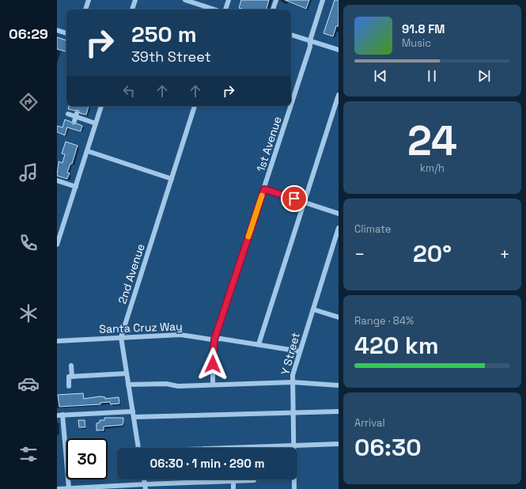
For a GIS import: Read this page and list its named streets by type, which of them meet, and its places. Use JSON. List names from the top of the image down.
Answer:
{
  "streets": {
    "street": [
      "1st Avenue",
      "2nd Avenue",
      "Santa Cruz Way",
      "Y Street"
    ]
  },
  "crossings": [
    ["1st Avenue", "Santa Cruz Way"],
    ["2nd Avenue", "Santa Cruz Way"],
    ["Santa Cruz Way", "Y Street"]
  ],
  "page": {
    "tabs": "06:29",
    "turn": ["250 m", "39th Street"],
    "song": ["91.8 FM", "Music"],
    "tile": [
      ["24", "km/h"],
      "Climate",
      ["Range · 84%", "420 km"],
      ["Arrival", "06:30"]
    ],
    "heat": ["−", "20°", "+"],
    "limit": "30",
    "trip": "06:30 · 1 min · 290 m"
  }
}
